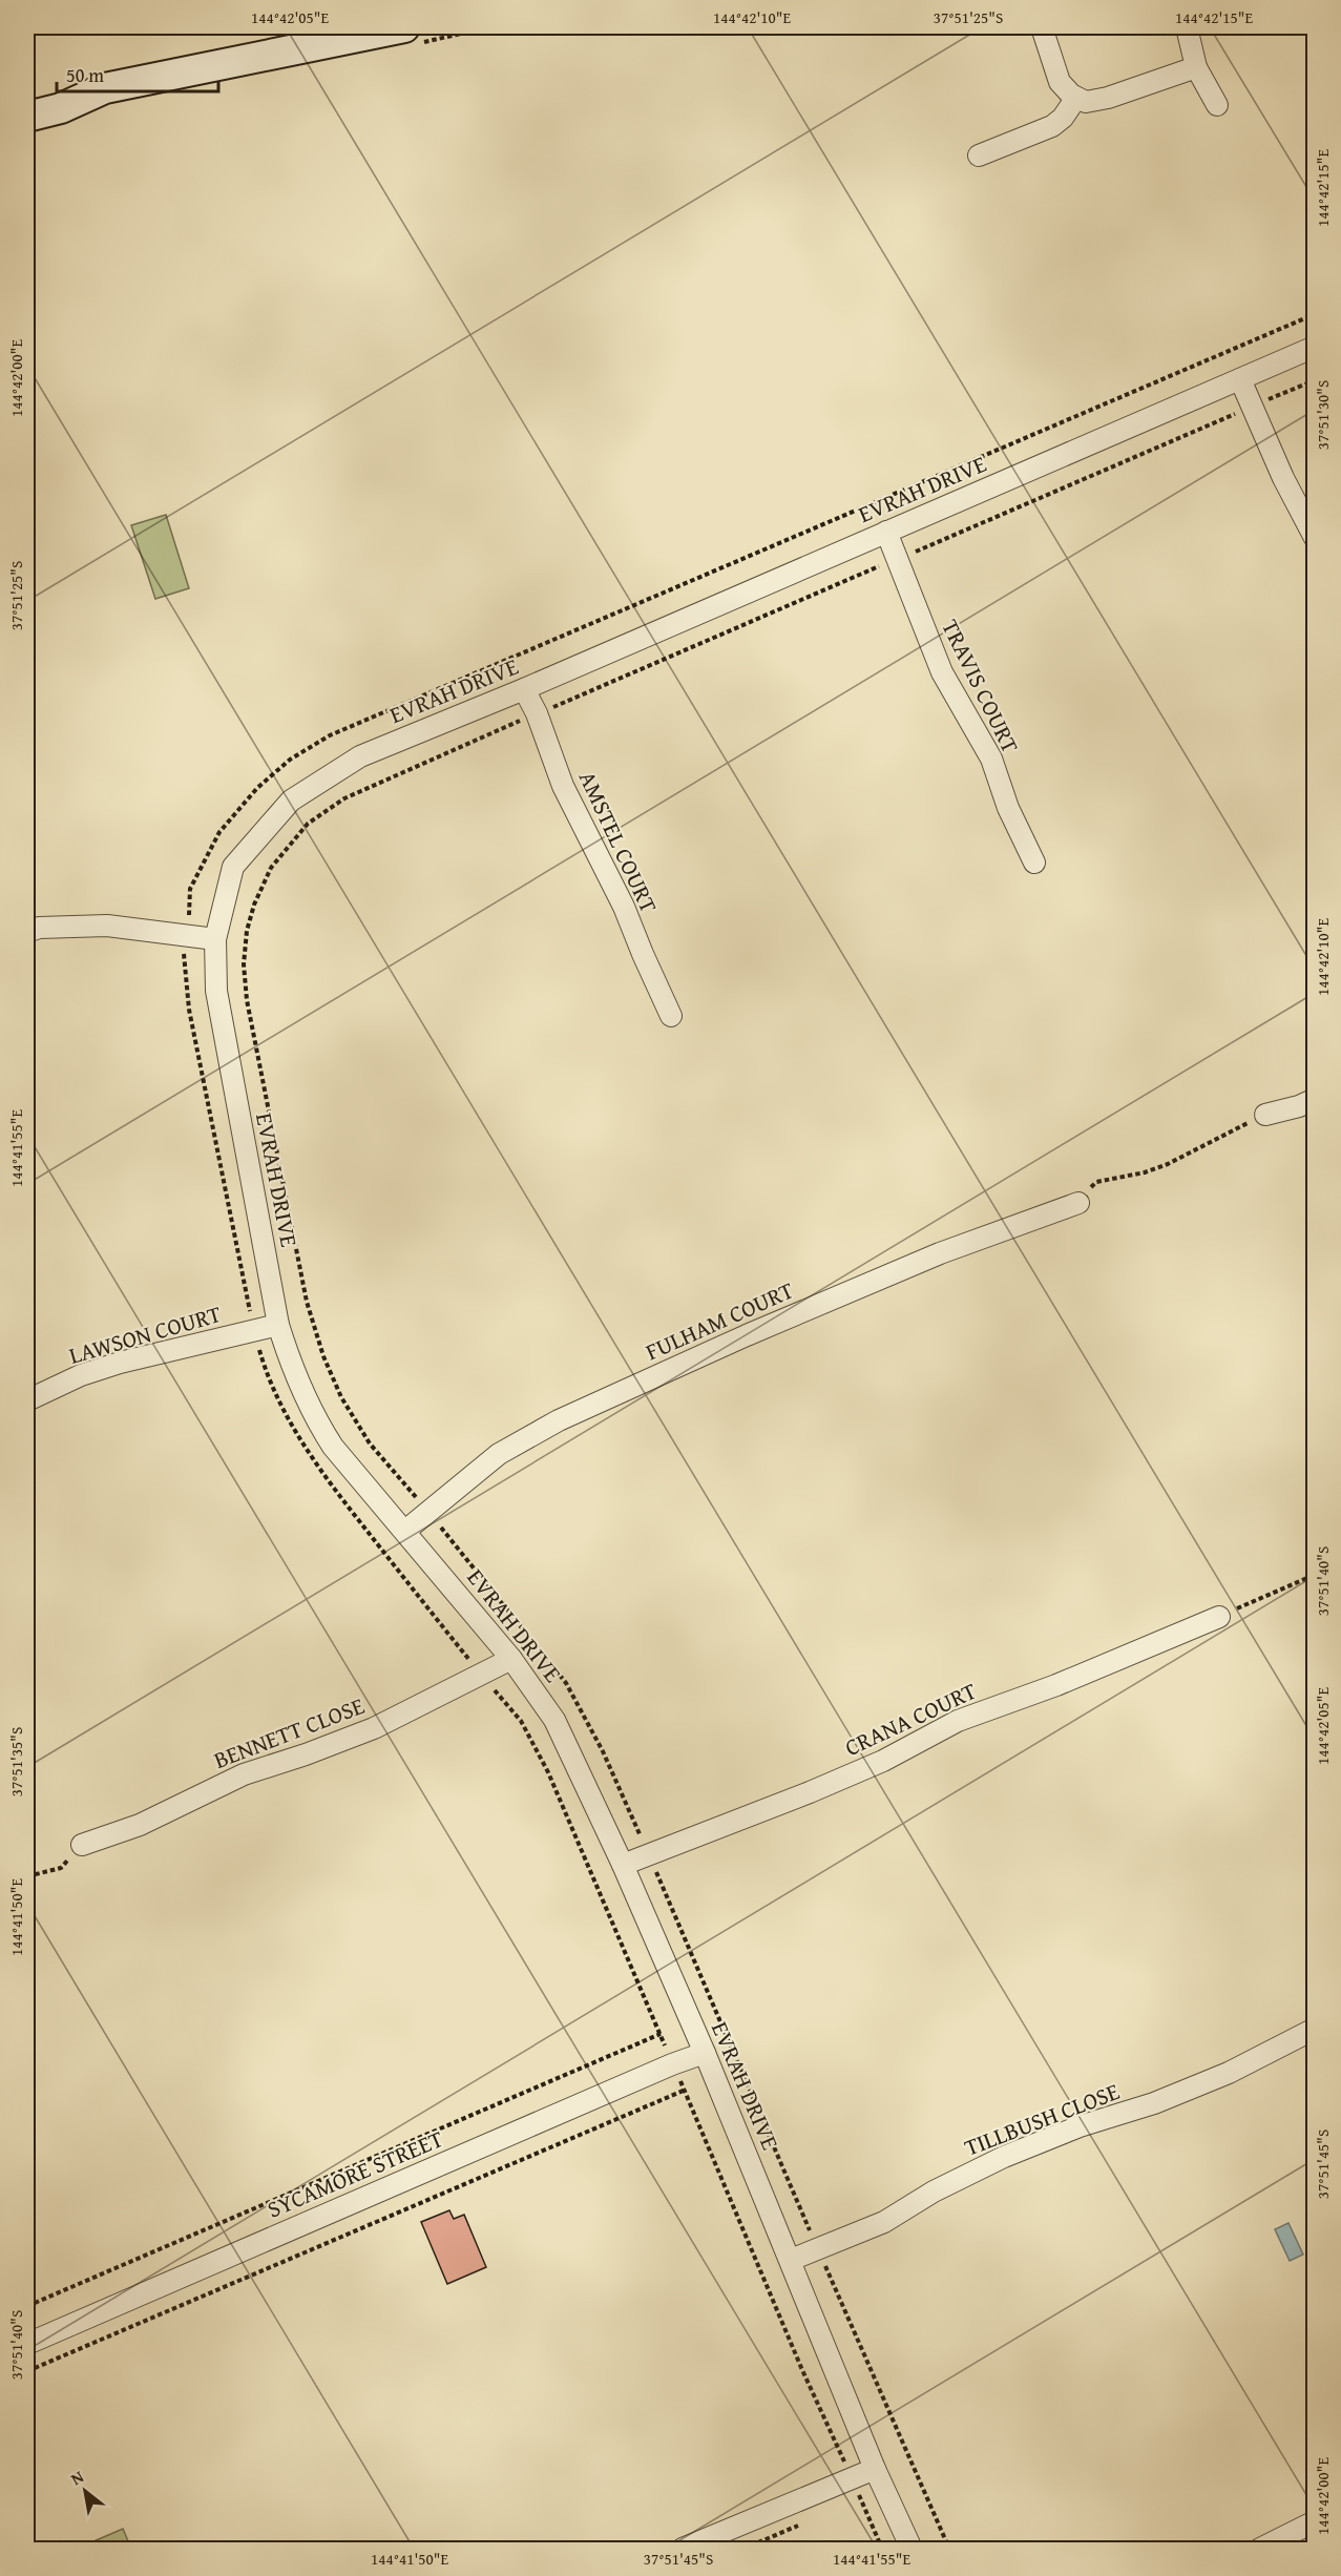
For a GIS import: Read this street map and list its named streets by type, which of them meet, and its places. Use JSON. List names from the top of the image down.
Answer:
{
  "streets": {
    "street": [
      "EVRAH DRIVE",
      "TRAVIS COURT",
      "AMSTEL COURT",
      "FULHAM COURT",
      "LAWSON COURT",
      "CRANA COURT",
      "BENNETT CLOSE",
      "TILLBUSH CLOSE",
      "SYCAMORE STREET"
    ]
  },
  "crossings": [
    ["EVRAH DRIVE", "TRAVIS COURT"],
    ["EVRAH DRIVE", "AMSTEL COURT"],
    ["EVRAH DRIVE", "FULHAM COURT"],
    ["EVRAH DRIVE", "LAWSON COURT"],
    ["EVRAH DRIVE", "CRANA COURT"],
    ["EVRAH DRIVE", "BENNETT CLOSE"],
    ["EVRAH DRIVE", "TILLBUSH CLOSE"],
    ["EVRAH DRIVE", "SYCAMORE STREET"]
  ],
  "scale_bar": "50 m",
  "north": "top left",
  "coordinates": [
    "144°42'05\"E",
    "144°42'10\"E",
    "37°51'25\"S",
    "144°42'15\"E",
    "144°42'00\"E",
    "37°51'30\"S",
    "144°41'55\"E",
    "37°51'40\"S",
    "37°51'35\"S",
    "144°41'50\"E",
    "37°51'45\"S"
  ]
}
